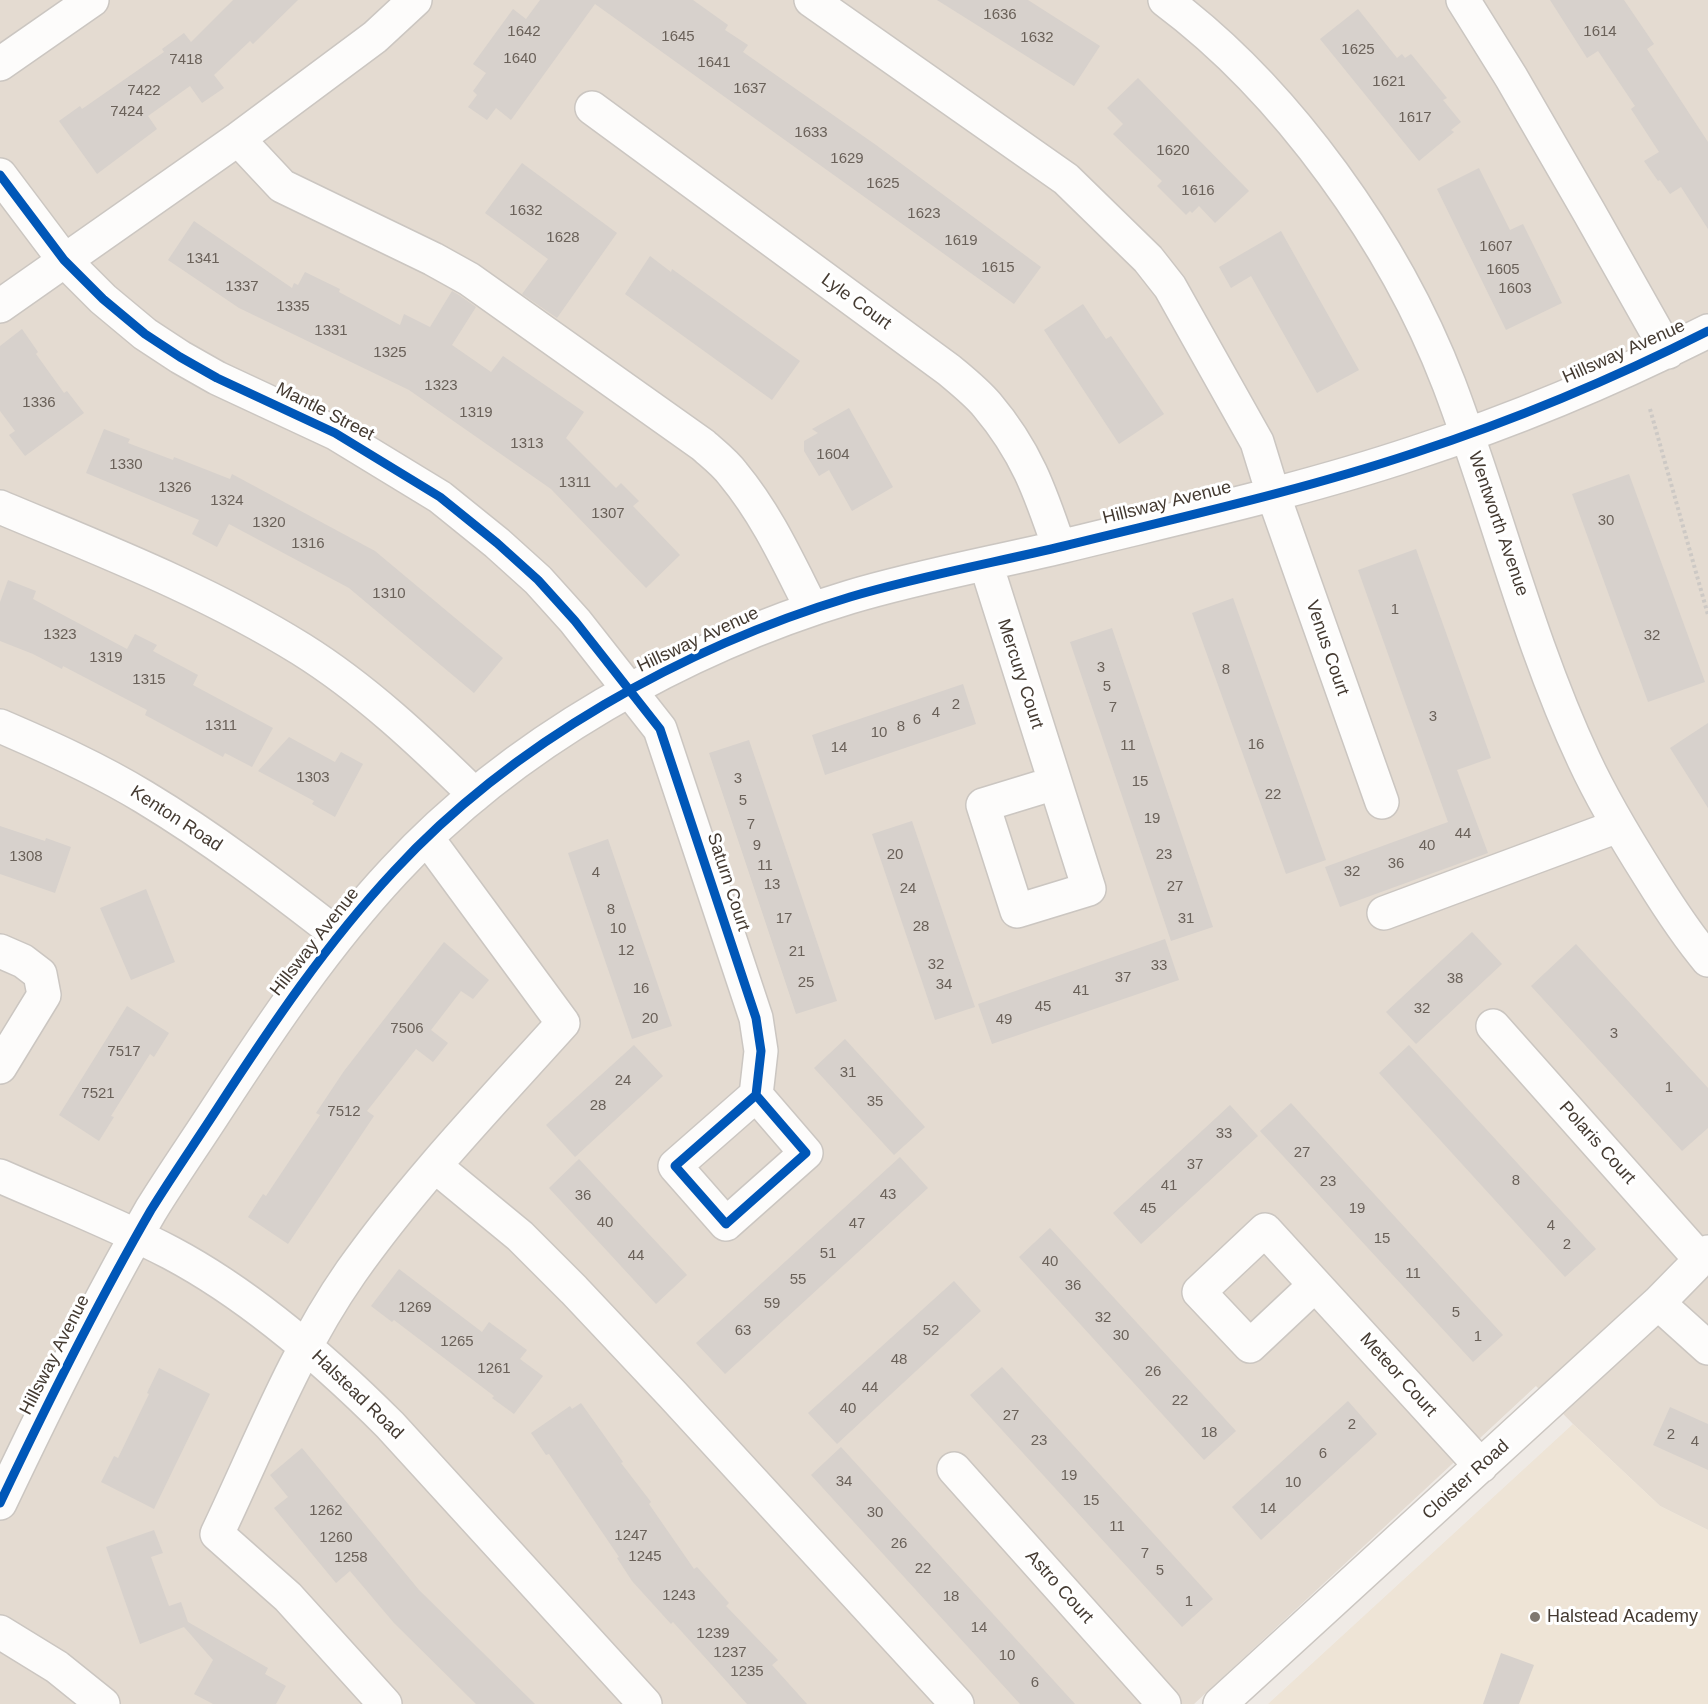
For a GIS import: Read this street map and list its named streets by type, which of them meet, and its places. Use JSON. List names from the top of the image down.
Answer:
{
  "streets": {
    "street": [
      "Lyle Court",
      "Hillsway Avenue",
      "Mantle Street",
      "Wentworth Avenue",
      "Venus Court",
      "Mercury Court",
      "Kenton Road",
      "Saturn Court",
      "Polaris Court",
      "Meteor Court",
      "Halstead Road",
      "Cloister Road",
      "Astro Court"
    ]
  },
  "crossings": [
    ["Lyle Court", "Hillsway Avenue"],
    ["Hillsway Avenue", "Mantle Street"],
    ["Hillsway Avenue", "Wentworth Avenue"],
    ["Hillsway Avenue", "Venus Court"],
    ["Hillsway Avenue", "Mercury Court"],
    ["Hillsway Avenue", "Kenton Road"],
    ["Hillsway Avenue", "Saturn Court"],
    ["Hillsway Avenue", "Halstead Road"],
    ["Mantle Street", "Saturn Court"],
    ["Polaris Court", "Cloister Road"],
    ["Meteor Court", "Cloister Road"]
  ],
  "places": ["Halstead Academy"],
  "house_numbers": [
    "1636",
    "1642",
    "1614",
    "1645",
    "1632",
    "1625",
    "1640",
    "7418",
    "1641",
    "1621",
    "1637",
    "7422",
    "7424",
    "1617",
    "1633",
    "1620",
    "1629",
    "1625",
    "1616",
    "1632",
    "1623",
    "1628",
    "1619",
    "1607",
    "1341",
    "1615",
    "1605",
    "1337",
    "1603",
    "1335",
    "1331",
    "1325",
    "1323",
    "1336",
    "1319",
    "1313",
    "1604",
    "1330",
    "1311",
    "1326",
    "1324",
    "1307",
    "30",
    "1320",
    "1316",
    "1310",
    "1",
    "1323",
    "32",
    "1319",
    "3",
    "8",
    "1315",
    "5",
    "2",
    "7",
    "4",
    "3",
    "6",
    "1311",
    "8",
    "10",
    "16",
    "11",
    "14",
    "1303",
    "3",
    "15",
    "22",
    "5",
    "19",
    "7",
    "44",
    "9",
    "40",
    "20",
    "23",
    "1308",
    "36",
    "11",
    "32",
    "4",
    "13",
    "27",
    "24",
    "8",
    "17",
    "31",
    "28",
    "10",
    "12",
    "21",
    "32",
    "33",
    "37",
    "38",
    "25",
    "34",
    "16",
    "41",
    "45",
    "32",
    "20",
    "49",
    "7506",
    "3",
    "7517",
    "31",
    "24",
    "1",
    "7521",
    "35",
    "28",
    "7512",
    "33",
    "27",
    "37",
    "8",
    "23",
    "41",
    "43",
    "36",
    "45",
    "19",
    "40",
    "47",
    "4",
    "15",
    "2",
    "51",
    "44",
    "40",
    "11",
    "55",
    "36",
    "59",
    "1269",
    "5",
    "32",
    "63",
    "52",
    "30",
    "1",
    "1265",
    "48",
    "1261",
    "26",
    "44",
    "22",
    "40",
    "27",
    "2",
    "18",
    "2",
    "23",
    "4",
    "6",
    "19",
    "34",
    "10",
    "15",
    "14",
    "1262",
    "30",
    "11",
    "1247",
    "1260",
    "26",
    "7",
    "1245",
    "1258",
    "22",
    "5",
    "1243",
    "18",
    "1",
    "14",
    "1239",
    "1237",
    "10",
    "1235",
    "6"
  ]
}
